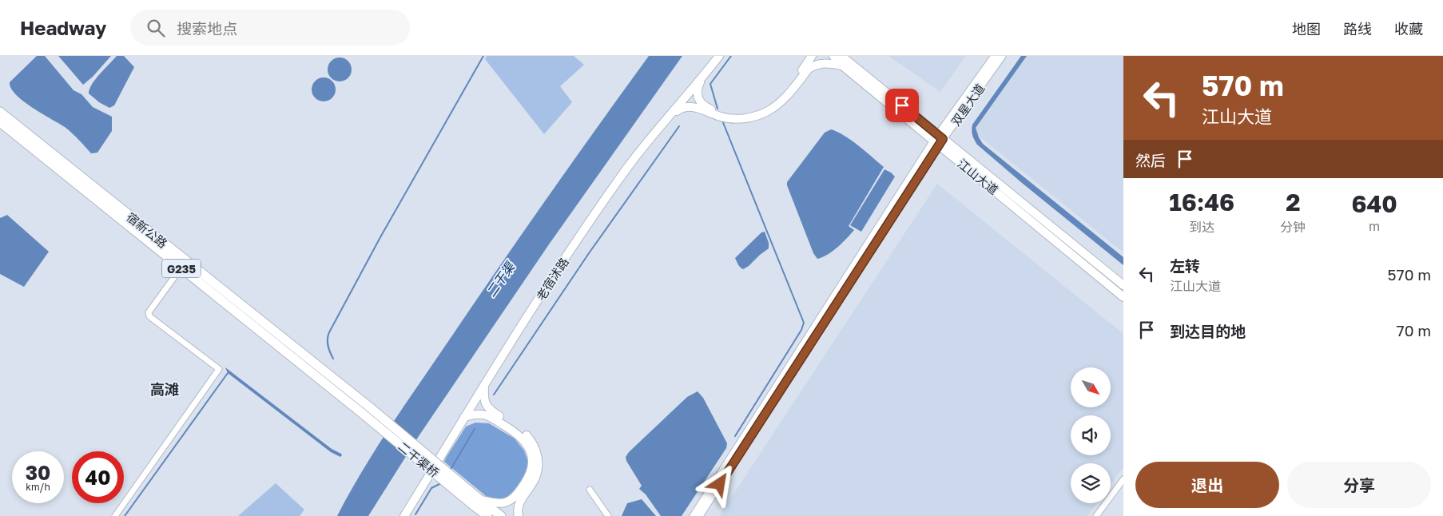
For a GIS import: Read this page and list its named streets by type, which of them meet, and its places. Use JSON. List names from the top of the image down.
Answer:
{
  "streets": {
    "highway": ["宿新公路", "G235", "二干渠桥"],
    "main road": ["江山大道", "老宿沭路"],
    "street": ["双星大道"]
  },
  "crossings": [
    ["双星大道", "江山大道"],
    ["宿新公路", "二干渠桥"],
    ["G235", "二干渠桥"]
  ],
  "districts": ["高滩"],
  "water": ["二干渠"],
  "north": "bottom right",
  "page": {
    "header": "Headway",
    "search": "搜索地点",
    "nav": ["地图", "路线", "收藏"],
    "turn": ["570 m", "江山大道"],
    "then": "然后",
    "eta": [
      "16:46",
      "到达",
      "2",
      "分钟",
      "640",
      "m"
    ],
    "list": [
      {
        "name": "左转",
        "note": "江山大道",
        "value": "570 m"
      },
      {
        "name": "到达目的地",
        "value": "70 m"
      }
    ],
    "speed": "30 km/h",
    "limit": "40",
    "buttons": ["退出", "分享"]
  }
}
